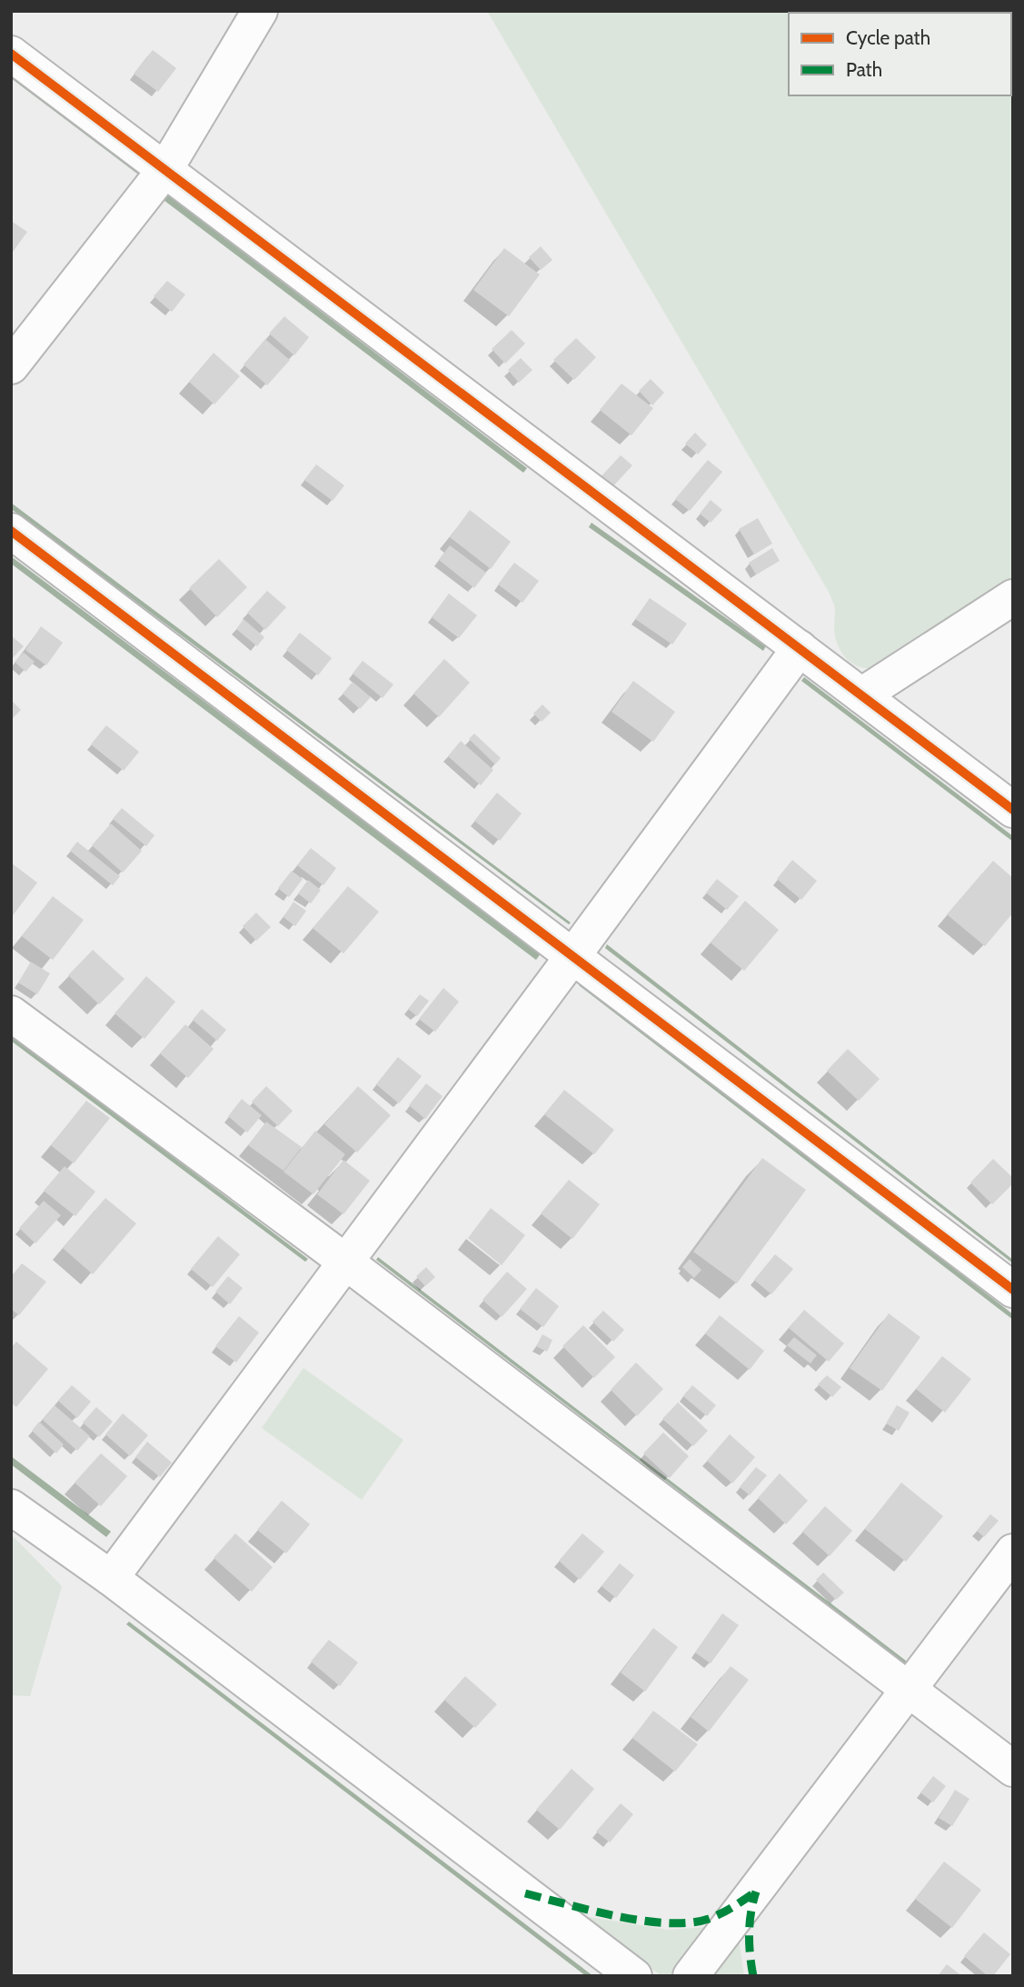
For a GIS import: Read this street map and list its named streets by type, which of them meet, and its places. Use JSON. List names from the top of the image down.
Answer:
{
  "legend": ["Cycle path", "Path"]
}
